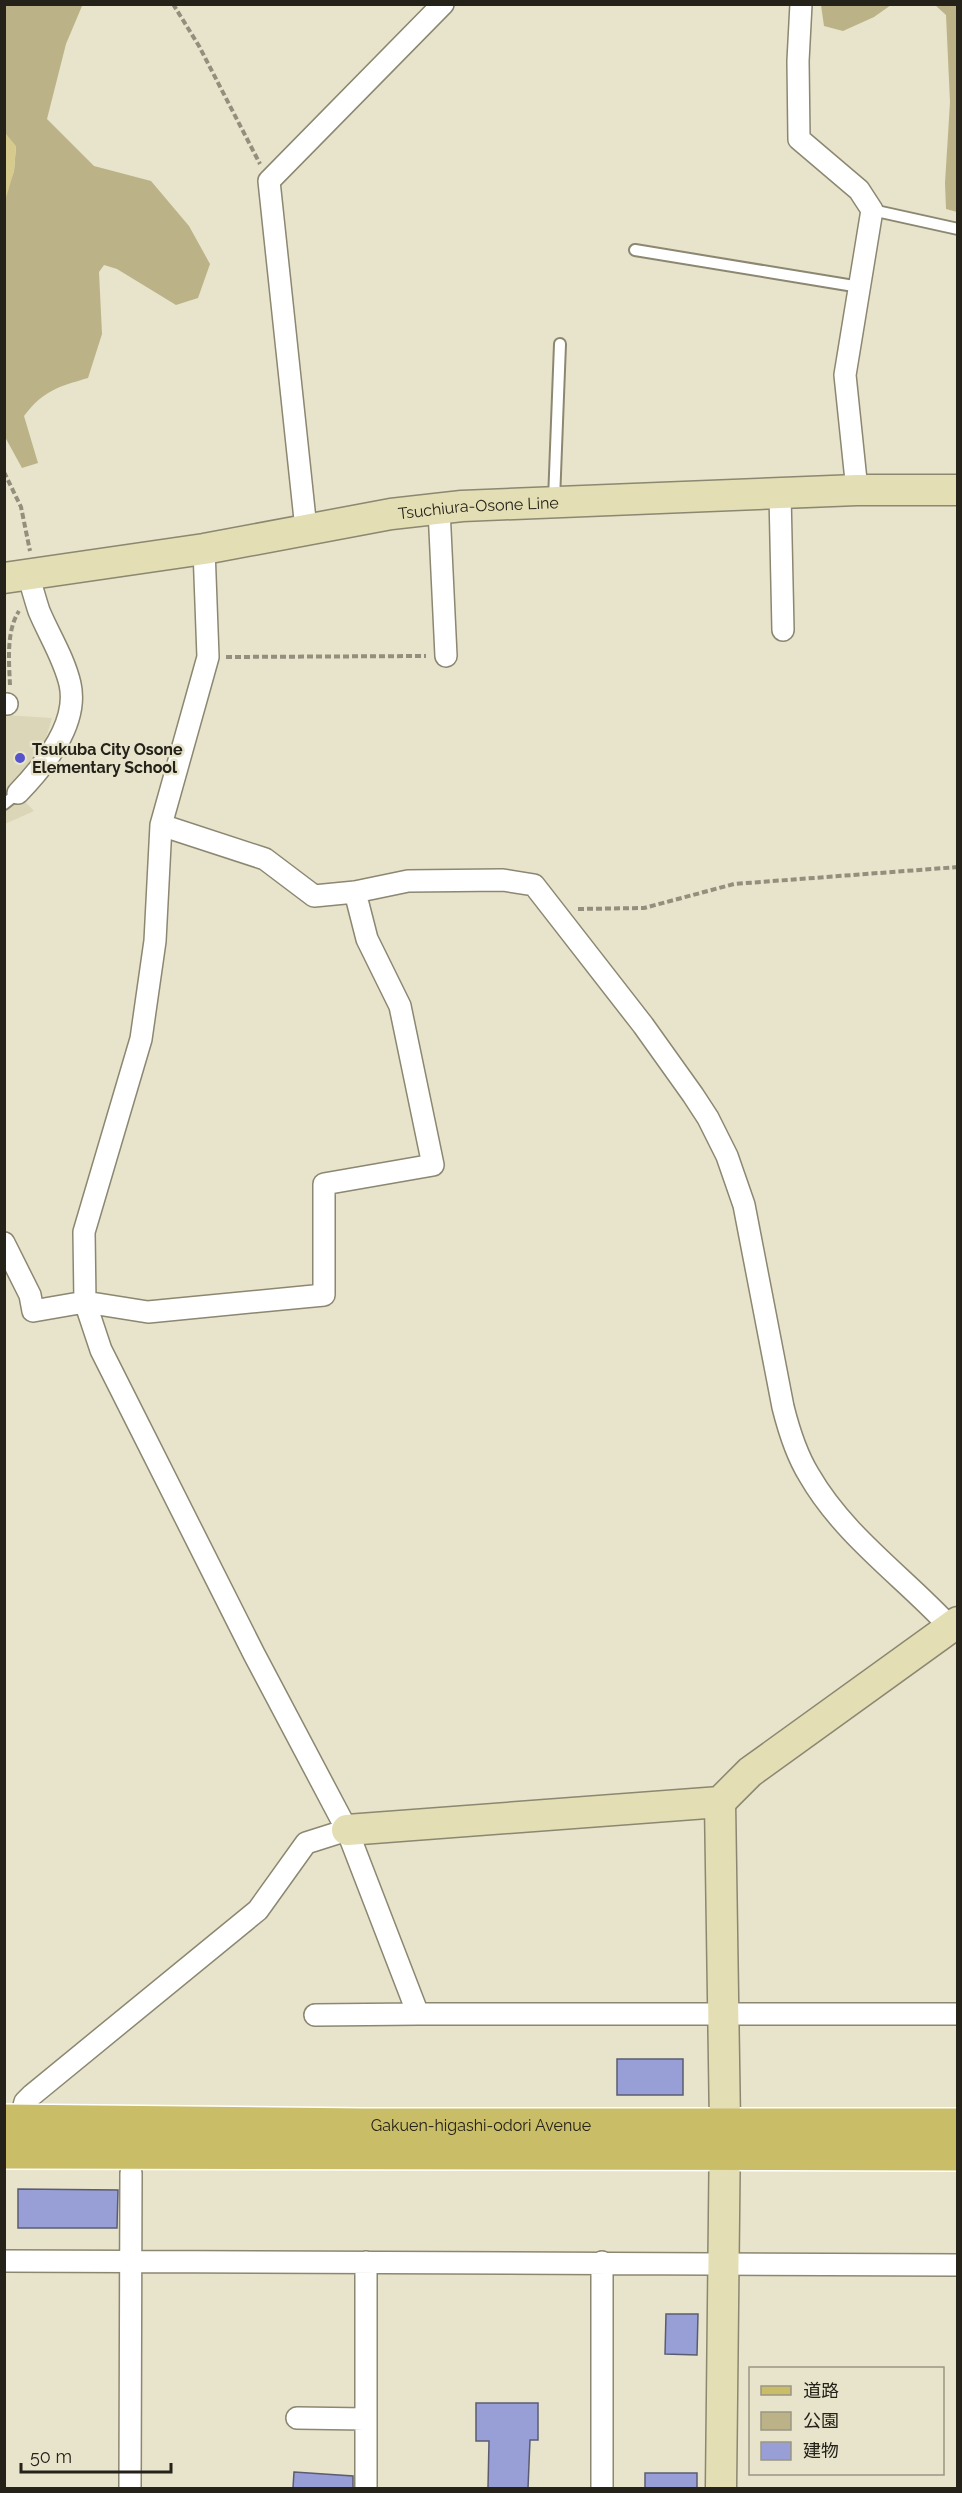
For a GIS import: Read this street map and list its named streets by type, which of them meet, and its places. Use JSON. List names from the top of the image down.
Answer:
{
  "streets": {
    "main road": ["Gakuen-higashi-odori Avenue"],
    "street": ["Tsuchiura-Osone Line"]
  },
  "places": ["Tsukuba City Osone Elementary School"],
  "legend": ["道路", "公園", "建物"],
  "scale_bar": "50 m"
}
